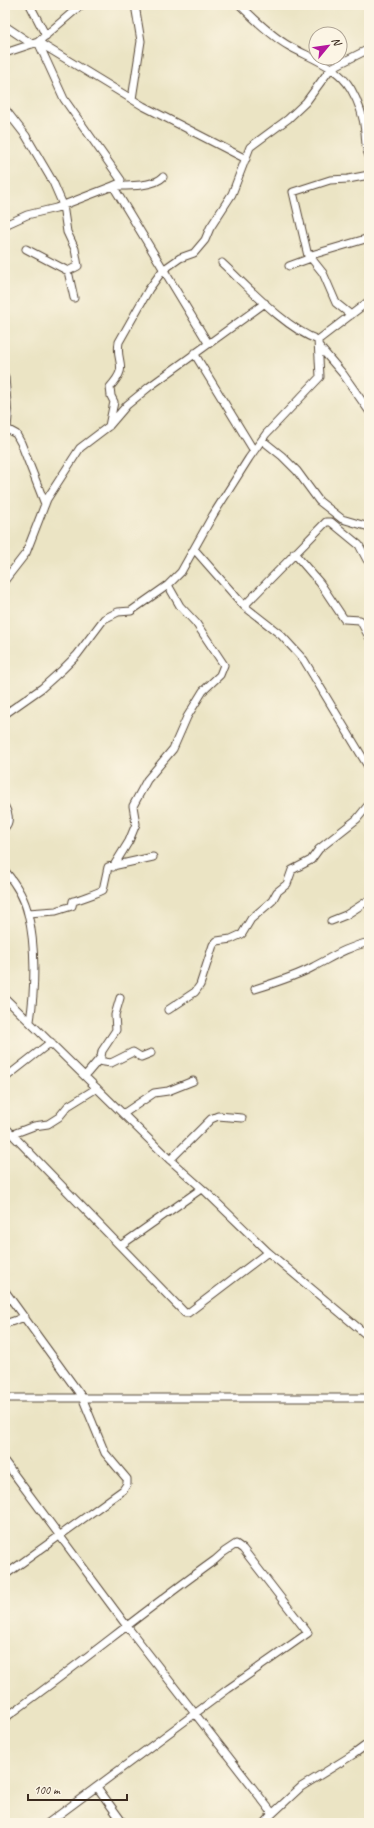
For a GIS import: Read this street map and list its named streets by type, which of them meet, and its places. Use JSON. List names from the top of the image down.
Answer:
{
  "scale_bar": "100 m",
  "north": "top right"
}
